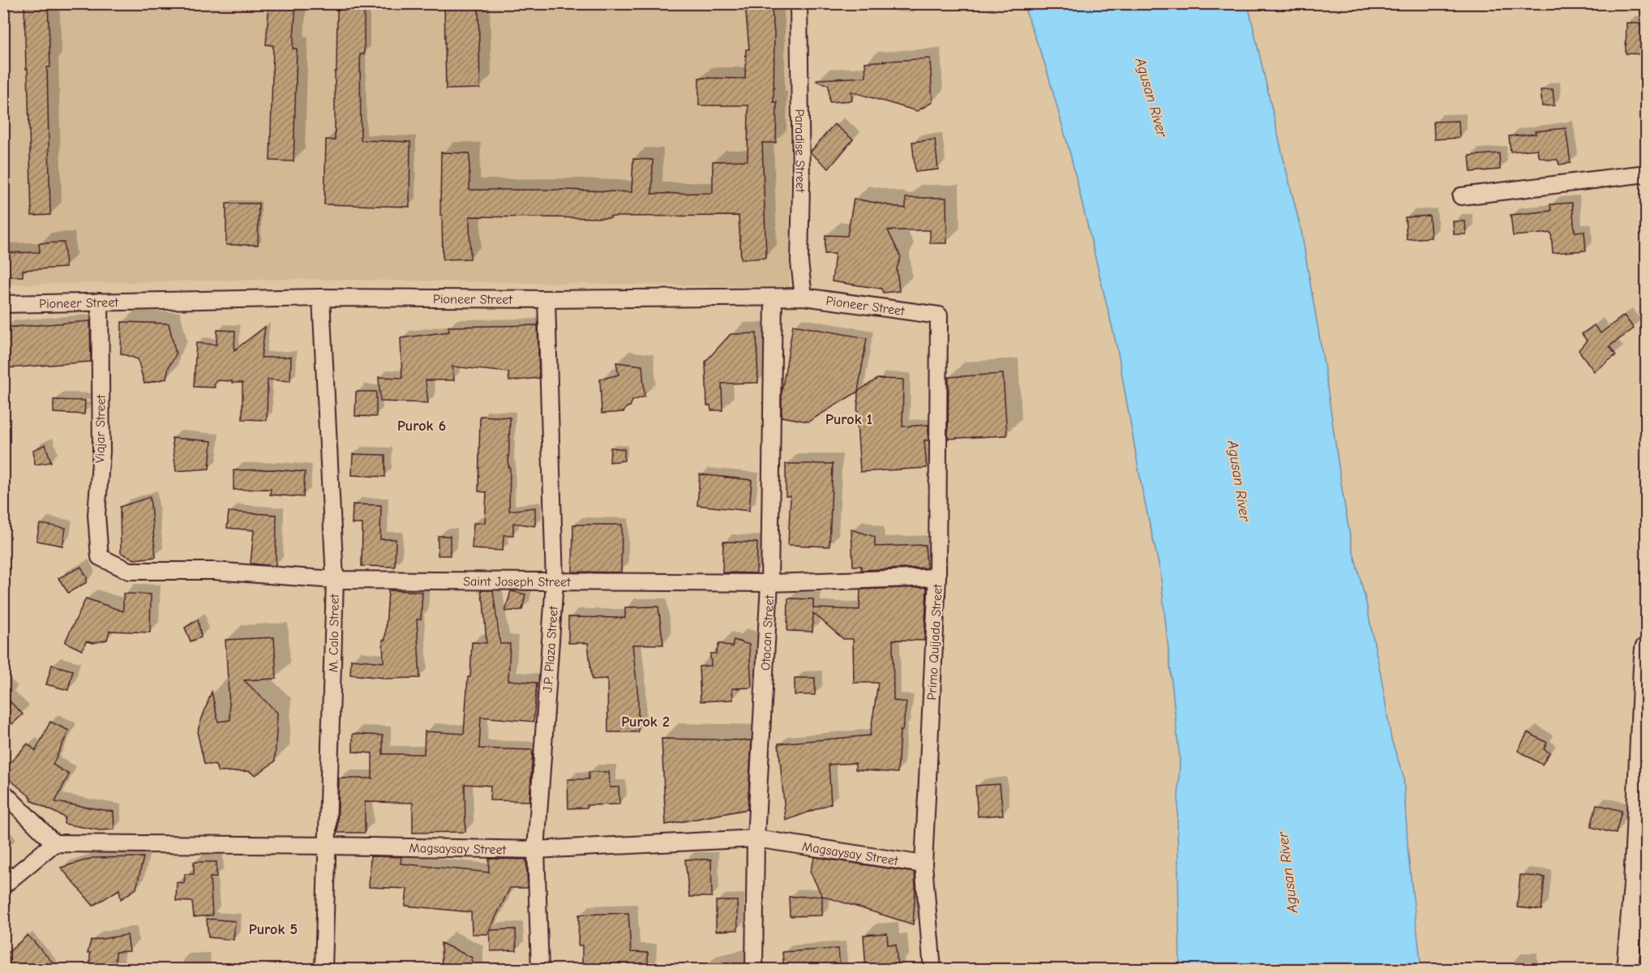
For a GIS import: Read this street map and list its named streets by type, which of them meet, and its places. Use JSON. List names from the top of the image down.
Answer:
{
  "streets": {
    "street": [
      "Paradise Street",
      "Pioneer Street",
      "Viajar Street",
      "Saint Joseph Street",
      "M. Calo Street",
      "Otacan Street",
      "Primo Quijada Street",
      "J.P. Plaza Street",
      "Magsaysay Street"
    ]
  },
  "crossings": [
    ["Paradise Street", "Pioneer Street"],
    ["Pioneer Street", "Viajar Street"],
    ["Pioneer Street", "M. Calo Street"],
    ["Pioneer Street", "Otacan Street"],
    ["Pioneer Street", "Primo Quijada Street"],
    ["Pioneer Street", "J.P. Plaza Street"],
    ["Viajar Street", "Saint Joseph Street"],
    ["Saint Joseph Street", "M. Calo Street"],
    ["Saint Joseph Street", "Otacan Street"],
    ["Saint Joseph Street", "Primo Quijada Street"],
    ["Saint Joseph Street", "J.P. Plaza Street"],
    ["M. Calo Street", "Magsaysay Street"],
    ["Otacan Street", "Magsaysay Street"],
    ["Primo Quijada Street", "Magsaysay Street"],
    ["J.P. Plaza Street", "Magsaysay Street"]
  ],
  "districts": [
    "Purok 1",
    "Purok 6",
    "Purok 2",
    "Purok 5"
  ],
  "water": ["Agusan River"]
}
